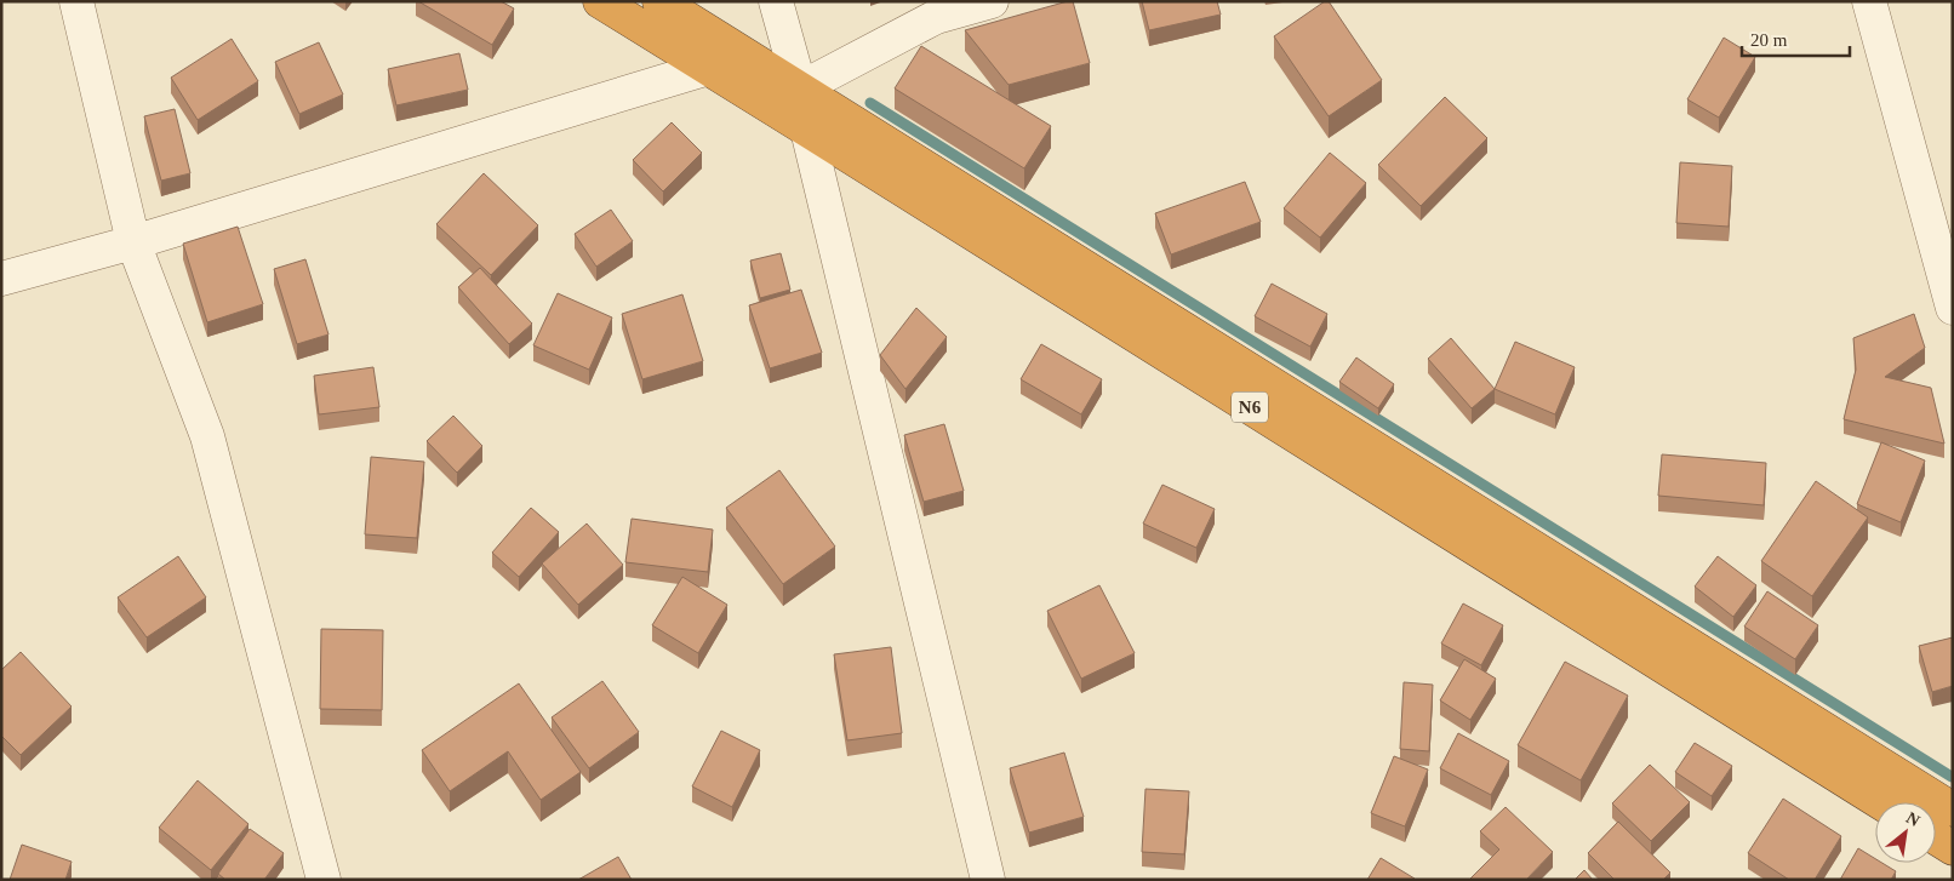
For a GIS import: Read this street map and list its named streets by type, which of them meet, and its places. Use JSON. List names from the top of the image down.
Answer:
{
  "streets": {
    "highway": ["N6"]
  },
  "scale_bar": "20 m",
  "north": "top right"
}
